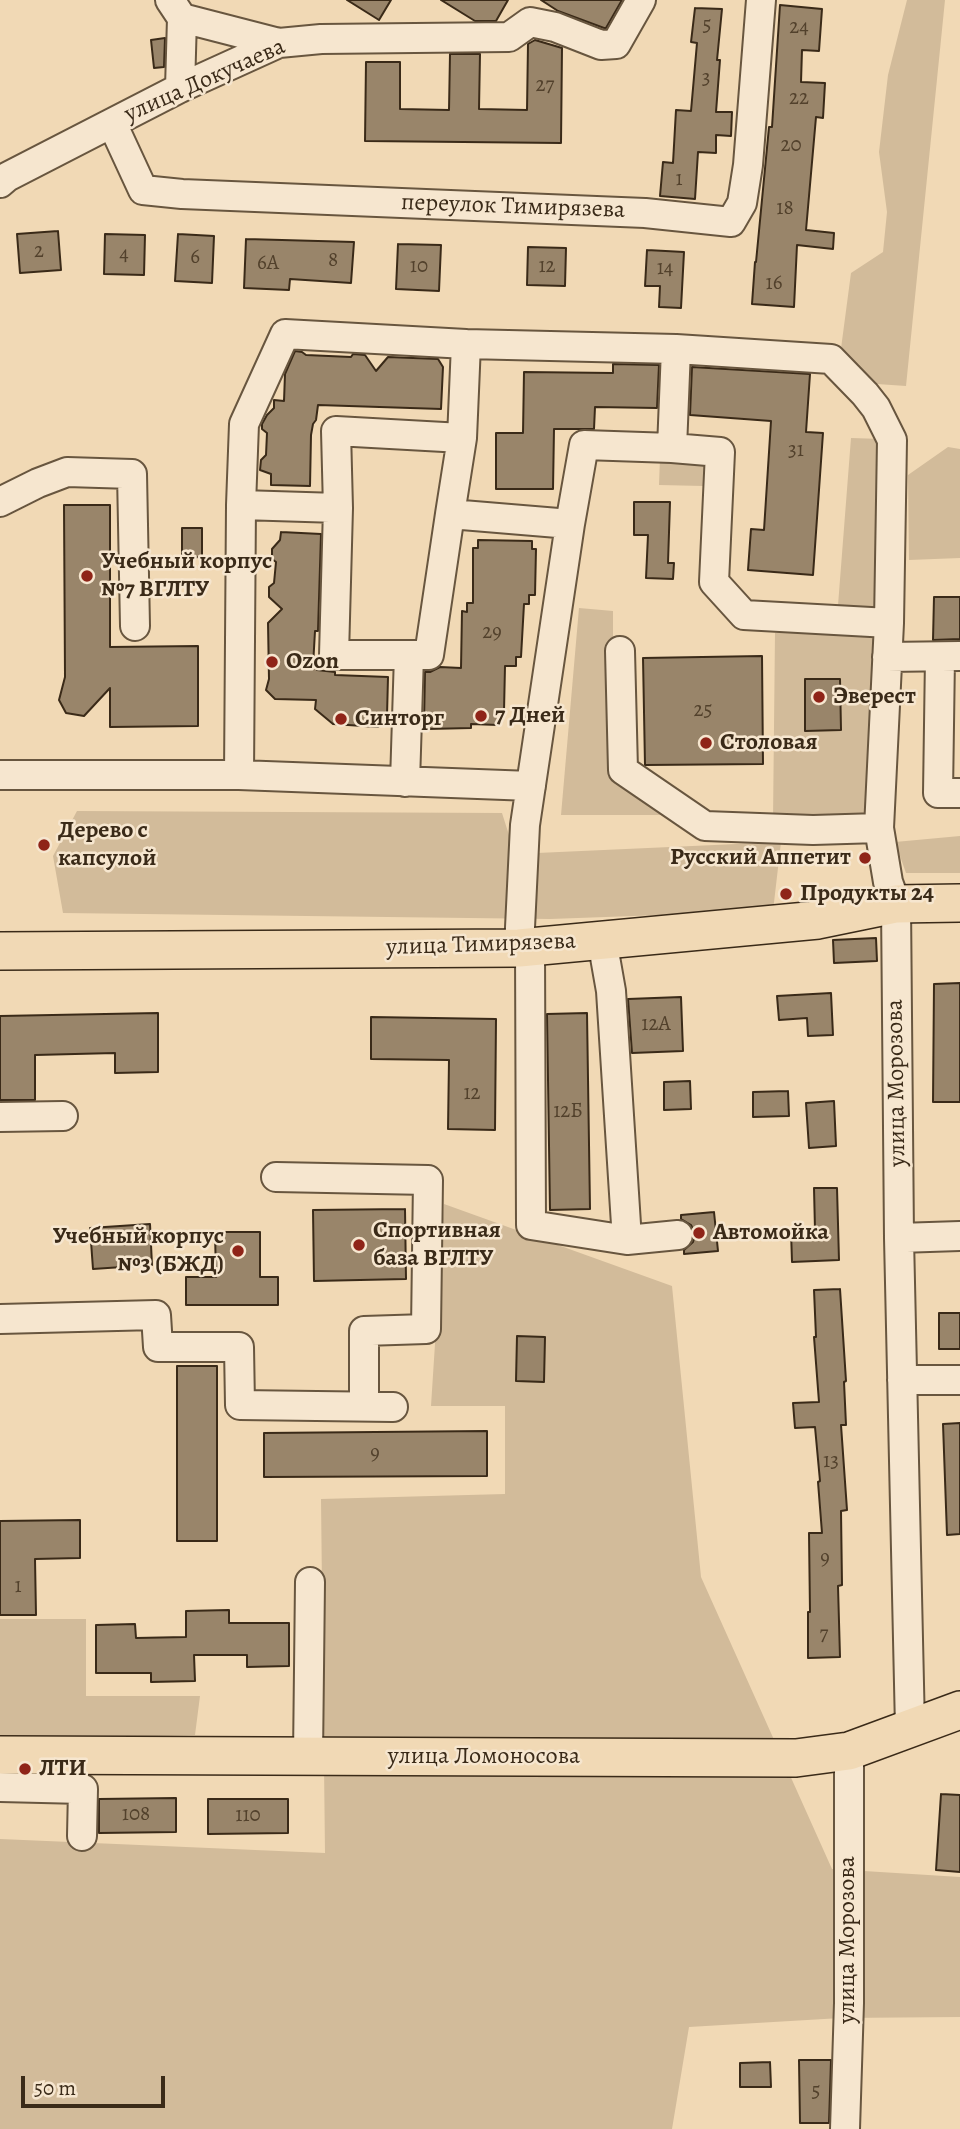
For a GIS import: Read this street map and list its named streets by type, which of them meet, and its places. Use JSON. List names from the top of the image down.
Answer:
{
  "streets": {
    "main road": ["улица Тимирязева", "улица Ломоносова"],
    "street": ["улица Докучаева", "переулок Тимирязева", "улица Морозова"]
  },
  "crossings": [
    ["улица Докучаева", "переулок Тимирязева"],
    ["улица Тимирязева", "улица Морозова"],
    ["улица Морозова", "улица Ломоносова"]
  ],
  "places": [
    "Учебный корпус №7 ВГЛТУ",
    "Ozon",
    "Эверест",
    "7 Дней",
    "Синторг",
    "Столовая",
    "Дерево с капсулой",
    "Русский Аппетит",
    "Продукты 24",
    "Автомойка",
    "Спортивная база ВГЛТУ",
    "Учебный корпус №3 (БЖД)",
    "ЛТИ"
  ],
  "house_numbers": [
    "5",
    "24",
    "3",
    "27",
    "22",
    "20",
    "1",
    "18",
    "2",
    "4",
    "6",
    "8",
    "6А",
    "10",
    "12",
    "14",
    "16",
    "31",
    "29",
    "25",
    "12А",
    "12",
    "12Б",
    "9",
    "13",
    "9",
    "1",
    "7",
    "108",
    "110",
    "5"
  ],
  "scale_bar": "50 m"
}
